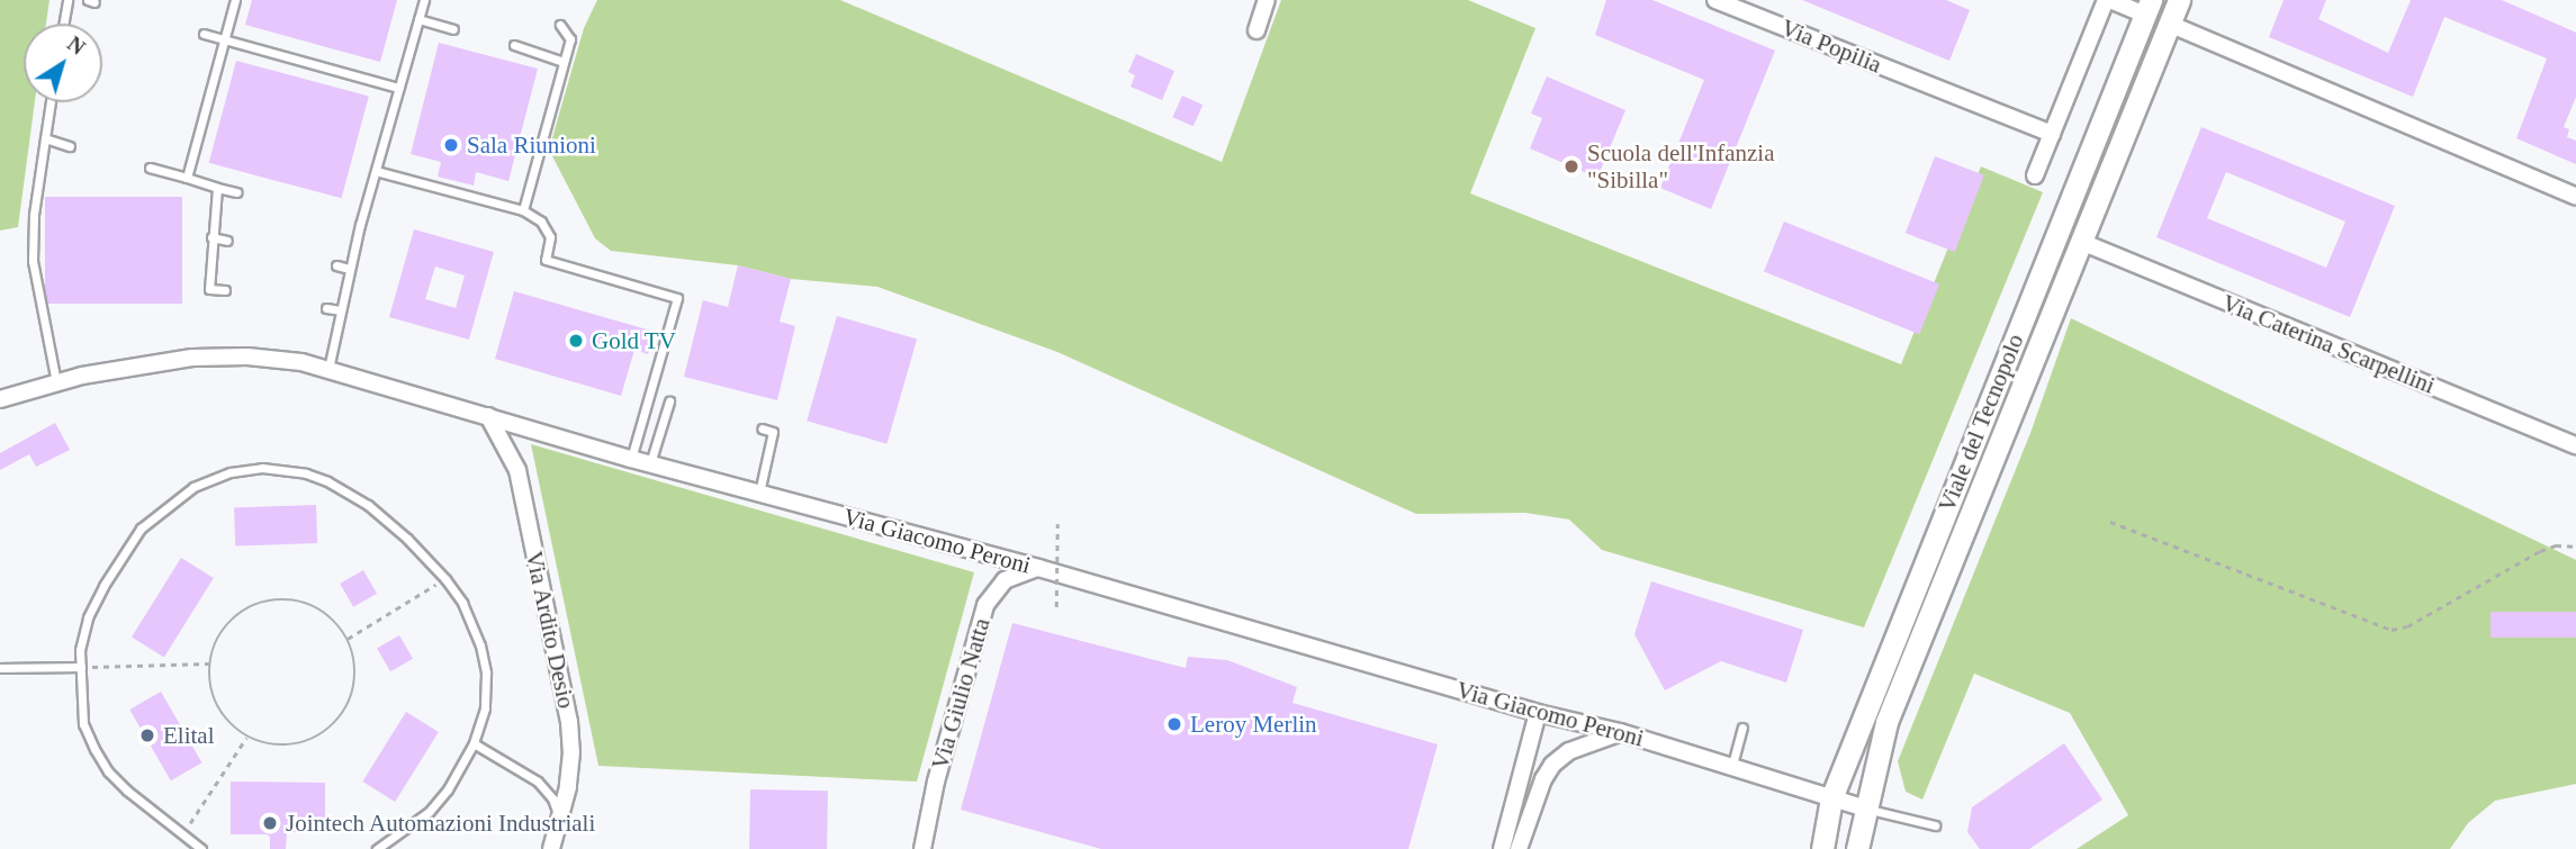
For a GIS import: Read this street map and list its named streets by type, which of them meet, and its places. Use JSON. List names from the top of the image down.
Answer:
{
  "streets": {
    "main road": ["Viale del Tecnopolo"],
    "street": [
      "Via Popilia",
      "Via Caterina Scarpellini",
      "Via Giacomo Peroni",
      "Via Ardito Desio",
      "Via Giulio Natta"
    ]
  },
  "crossings": [
    ["Via Caterina Scarpellini", "Viale del Tecnopolo"],
    ["Viale del Tecnopolo", "Via Giacomo Peroni"],
    ["Via Giacomo Peroni", "Via Ardito Desio"],
    ["Via Giacomo Peroni", "Via Giulio Natta"]
  ],
  "places": [
    "Sala Riunioni",
    "Scuola dell'Infanzia \"Sibilla\"",
    "Gold TV",
    "Leroy Merlin",
    "Elital",
    "Jointech Automazioni Industriali"
  ],
  "north": "top right"
}
